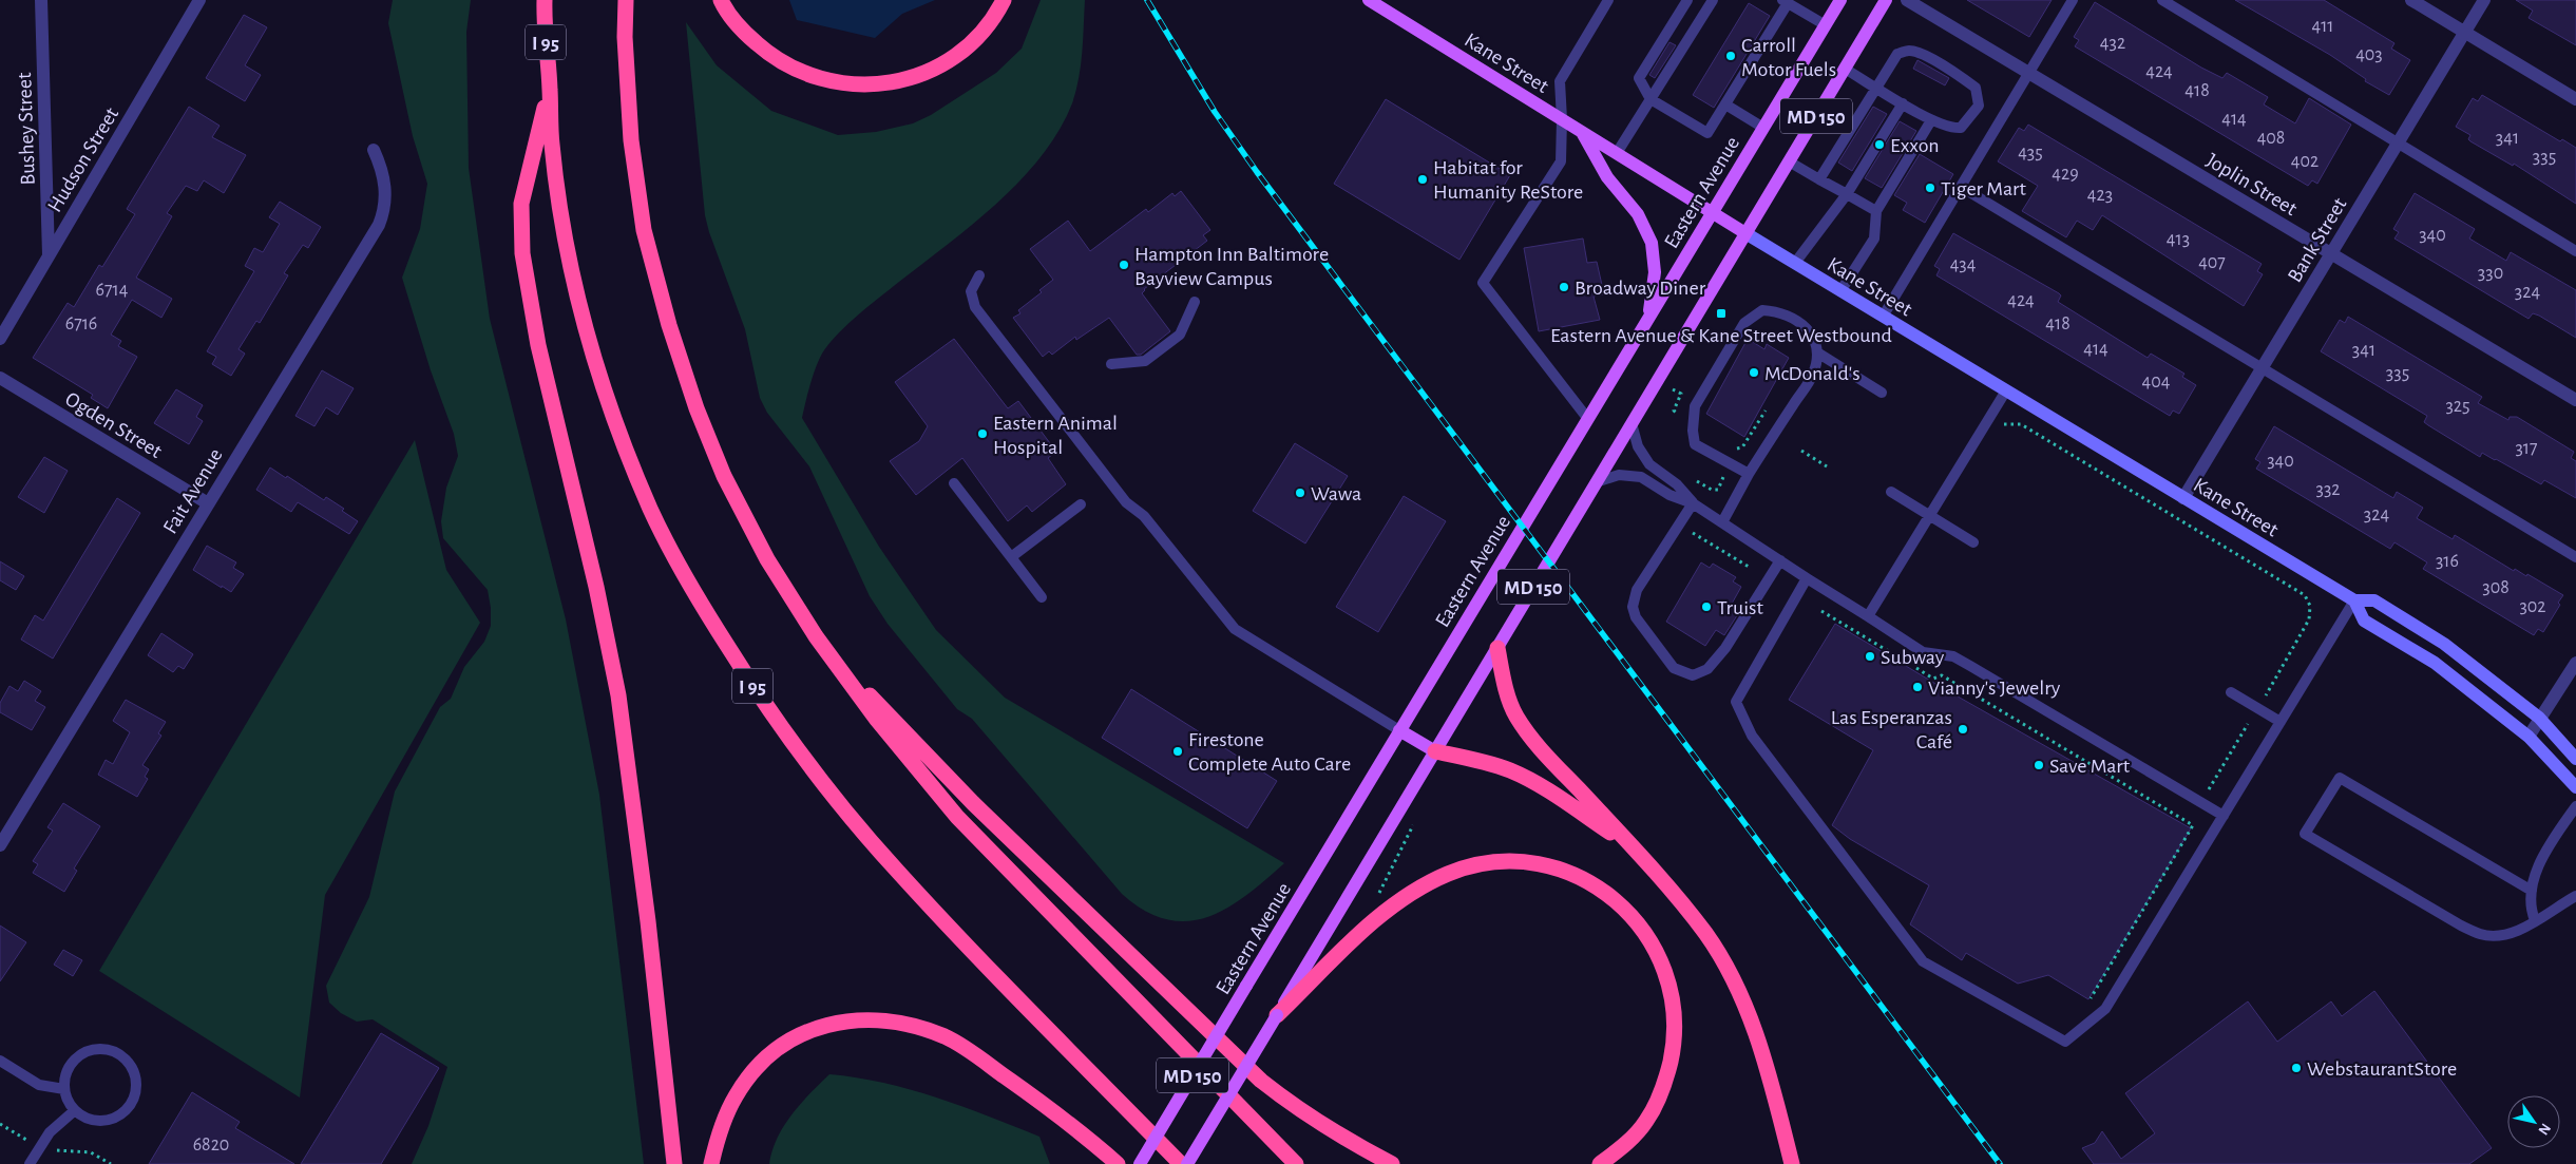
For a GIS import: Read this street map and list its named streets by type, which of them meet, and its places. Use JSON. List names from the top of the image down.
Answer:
{
  "streets": {
    "highway": ["I 95"],
    "main road": ["Kane Street", "MD 150", "Eastern Avenue"],
    "street": [
      "Bushey Street",
      "Hudson Street",
      "Joplin Street",
      "Bank Street",
      "Ogden Street",
      "Fait Avenue"
    ]
  },
  "crossings": [
    ["Kane Street", "MD 150"],
    ["Kane Street", "Eastern Avenue"],
    ["Kane Street", "Bank Street"],
    ["Bushey Street", "Hudson Street"],
    ["Joplin Street", "Bank Street"],
    ["Ogden Street", "Fait Avenue"]
  ],
  "places": {
    "other": [
      "Carroll Motor Fuels",
      "Exxon",
      "Habitat for Humanity ReStore",
      "Tiger Mart",
      "Hampton Inn Baltimore Bayview Campus",
      "Broadway Diner",
      "McDonald's",
      "Eastern Animal Hospital",
      "Wawa",
      "Truist",
      "Subway",
      "Vianny's Jewelry",
      "Las Esperanzas Café",
      "Firestone Complete Auto Care",
      "Save Mart",
      "WebstaurantStore"
    ],
    "transit": ["Eastern Avenue & Kane Street Westbound"]
  },
  "house_numbers": [
    "411",
    "432",
    "403",
    "424",
    "418",
    "414",
    "408",
    "341",
    "435",
    "335",
    "402",
    "429",
    "423",
    "340",
    "413",
    "407",
    "434",
    "330",
    "6714",
    "324",
    "424",
    "6716",
    "418",
    "414",
    "341",
    "335",
    "404",
    "325",
    "317",
    "340",
    "332",
    "324",
    "316",
    "308",
    "302",
    "6820"
  ],
  "north": "bottom right"
}
